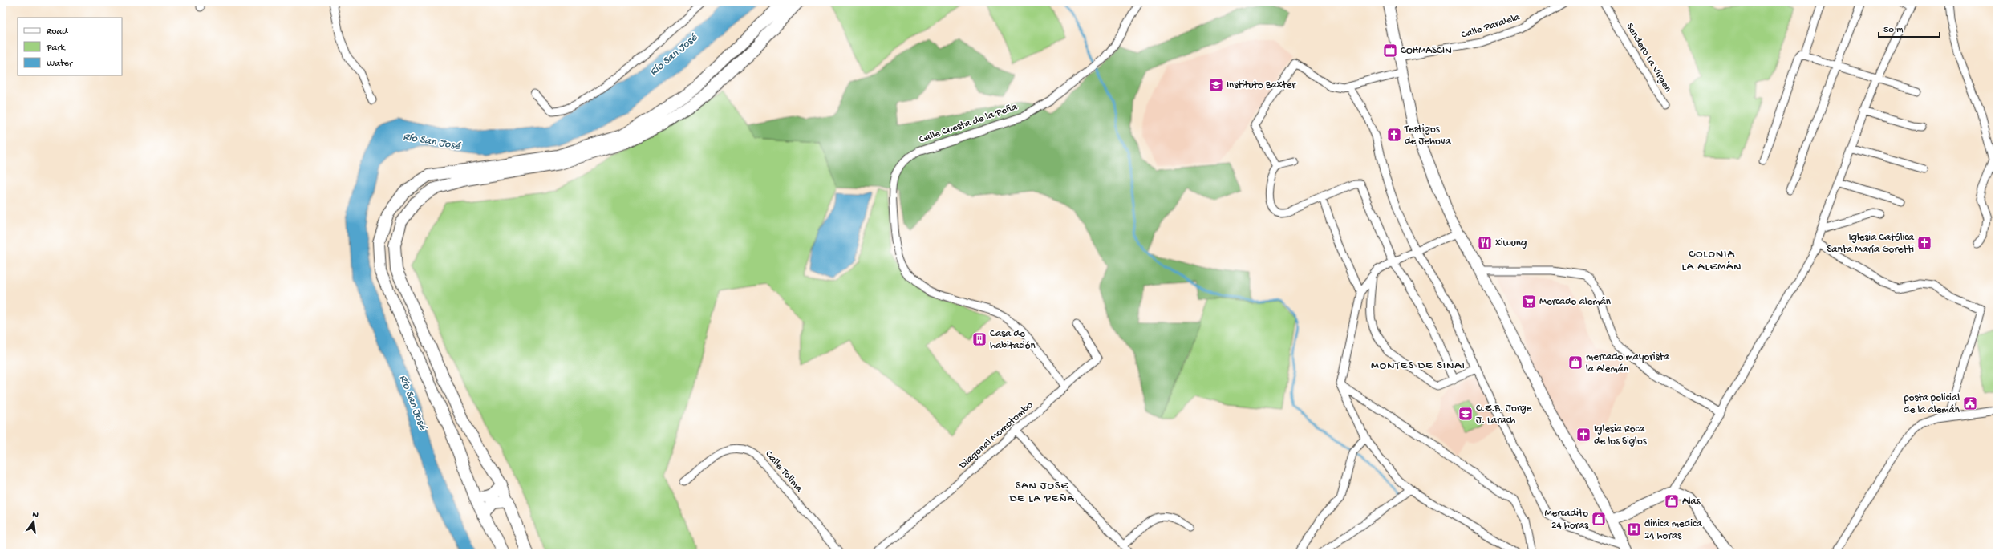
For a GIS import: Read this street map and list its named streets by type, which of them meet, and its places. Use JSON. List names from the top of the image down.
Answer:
{
  "streets": {
    "street": [
      "Calle Paralela",
      "Sendero La Virgen",
      "Calle Cuesta de la Peña",
      "Diagonal Momotombo",
      "Calle Tolima"
    ]
  },
  "crossings": [
    ["Calle Cuesta de la Peña", "Diagonal Momotombo"]
  ],
  "districts": ["COLONIA LA ALEMÁN", "MONTES DE SINAI", "SAN JOSE DE LA PEÑA"],
  "water": ["Río San José"],
  "places": {
    "office": ["COHMASCIN"],
    "school or university": ["Instituto Baxter", "C.E.B. Jorge J. Larach"],
    "church": ["Testigos de Jehova", "Iglesia Católica Santa María Goretti", "Iglesia Roca de los Siglos"],
    "restaurant": ["xiwung"],
    "supermarket": ["Mercado alemán"],
    "building": ["Casa de habitación"],
    "shop": ["mercado mayorista la Alemán", "Alas", "Mercadito 24 horas"],
    "public building": ["posta policial de la alemán"],
    "hospital": ["clinica medica 24 horas"]
  },
  "legend": ["Road", "Park", "Water"],
  "scale_bar": "50 m",
  "north": "top"
}
